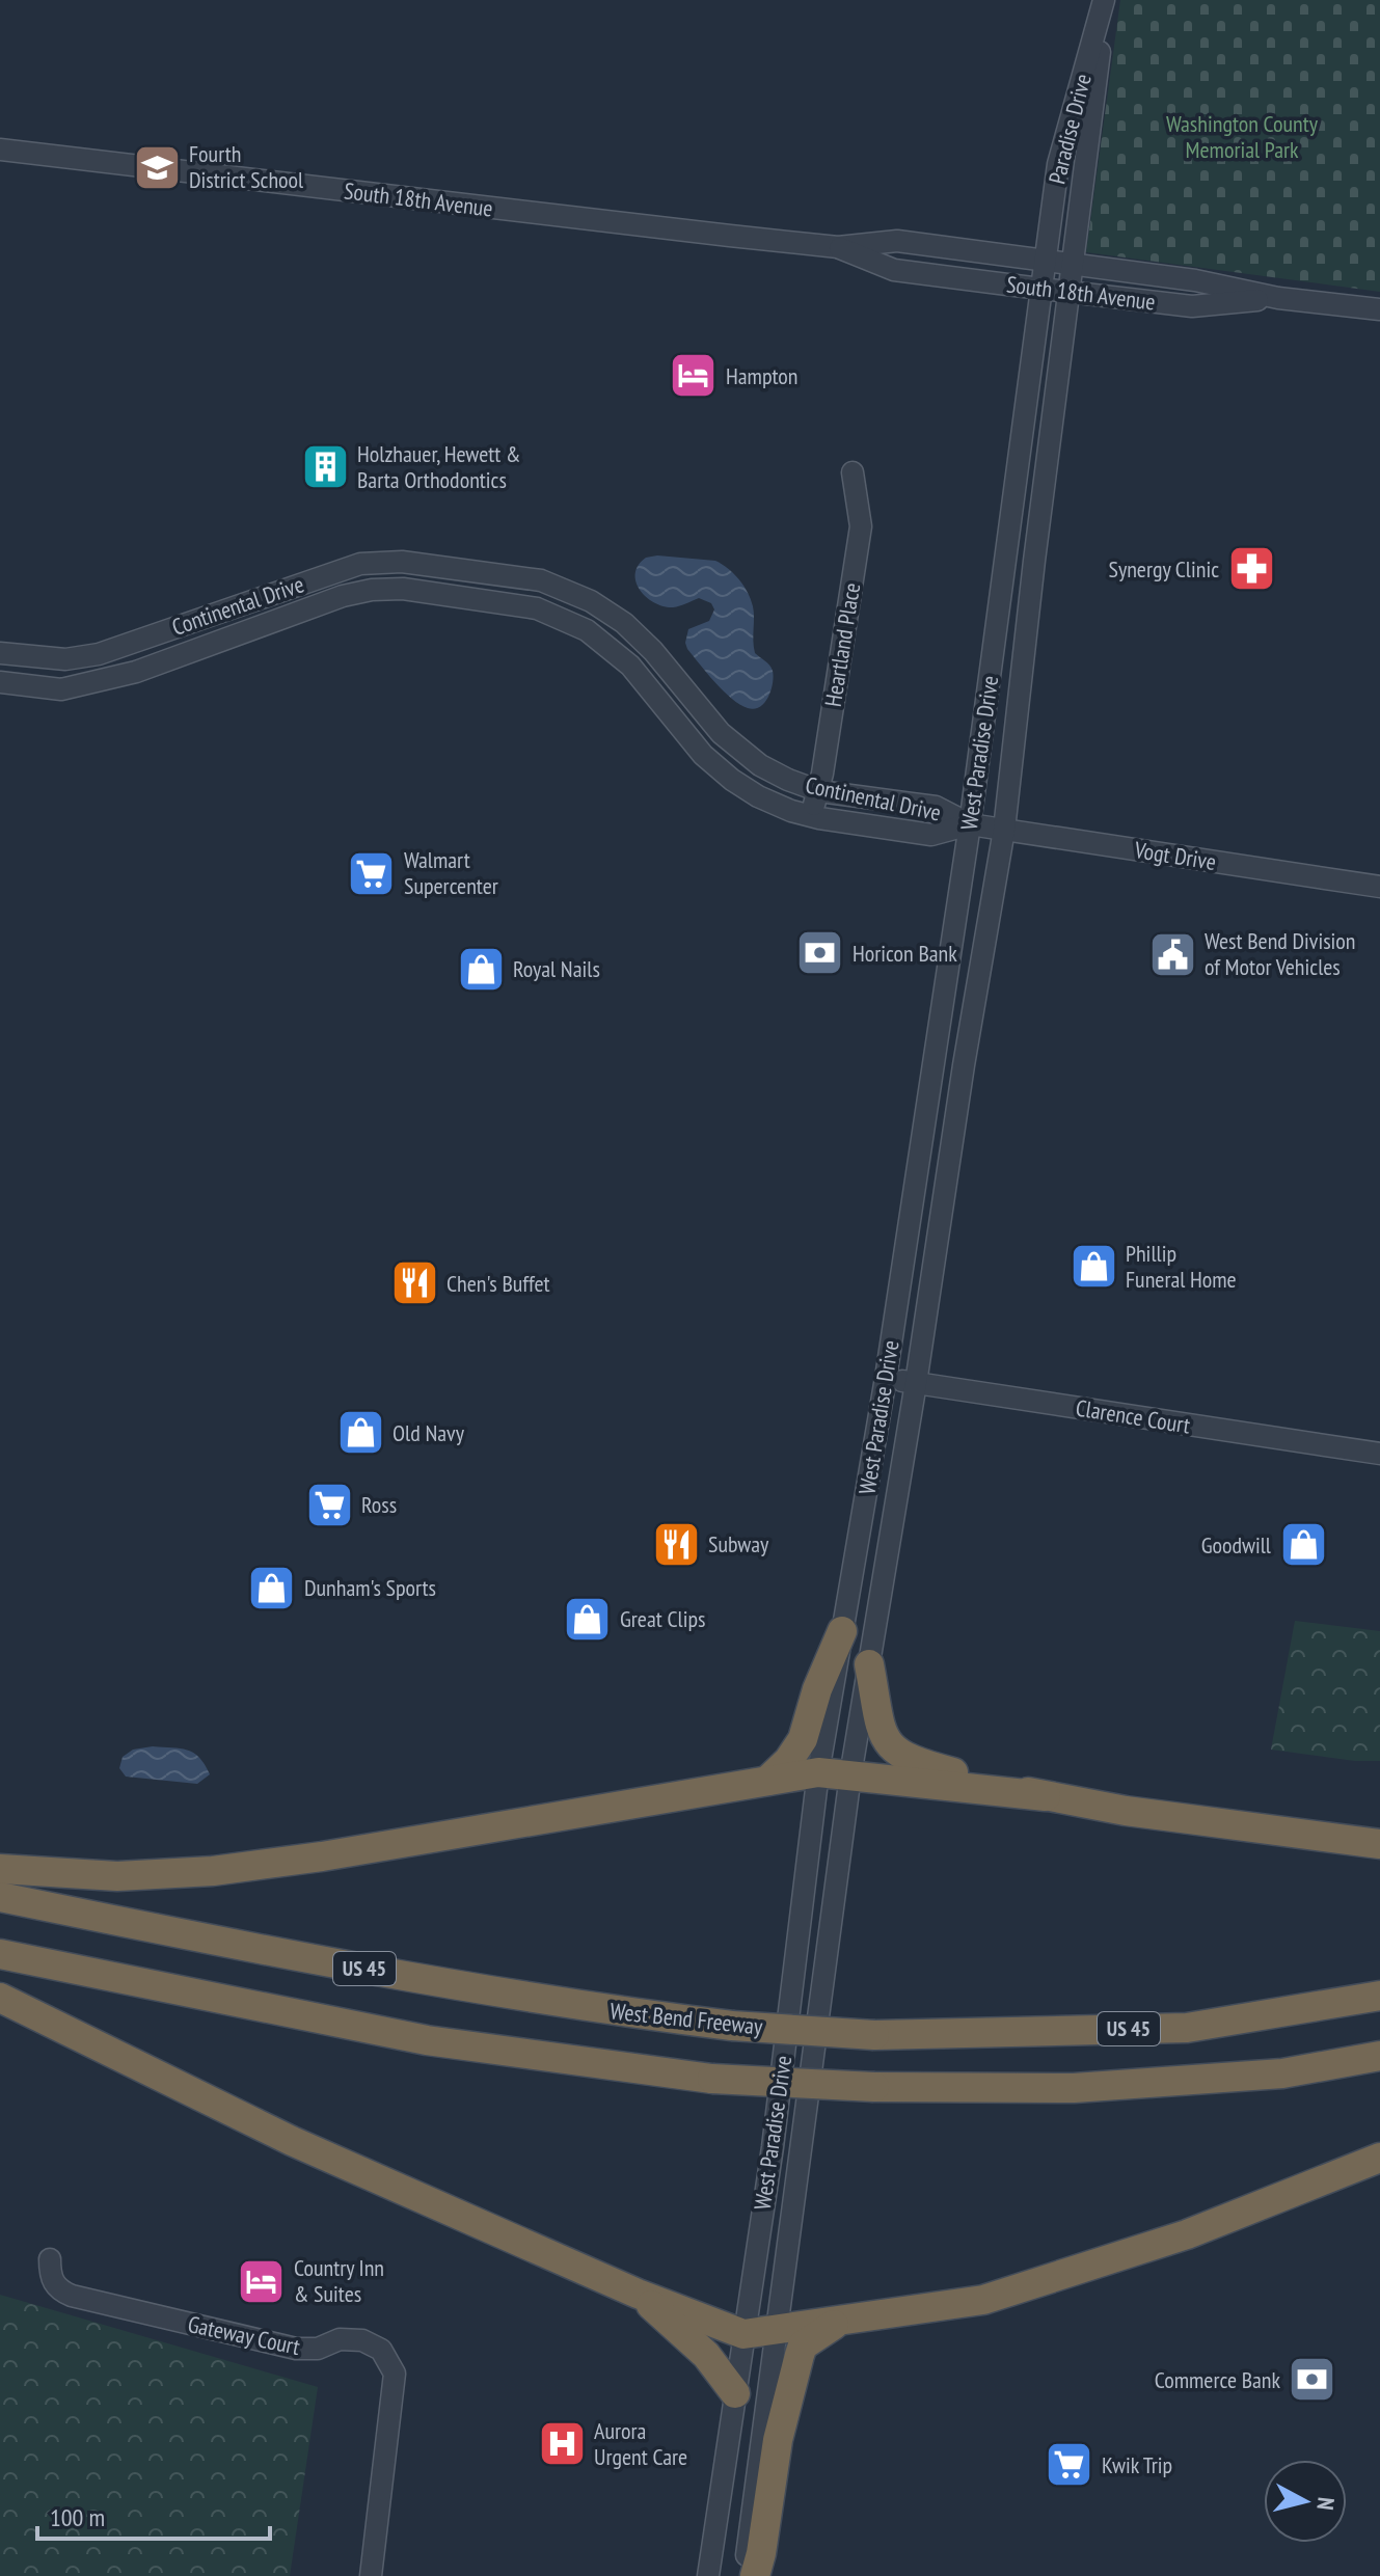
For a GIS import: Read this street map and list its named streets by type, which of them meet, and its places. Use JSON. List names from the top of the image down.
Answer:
{
  "streets": {
    "highway": ["US 45", "West Bend Freeway"],
    "street": [
      "Paradise Drive",
      "South 18th Avenue",
      "Continental Drive",
      "Heartland Place",
      "West Paradise Drive",
      "Vogt Drive",
      "Clarence Court",
      "Gateway Court"
    ]
  },
  "crossings": [
    ["Paradise Drive", "South 18th Avenue"],
    ["Paradise Drive", "West Paradise Drive"],
    ["South 18th Avenue", "West Paradise Drive"],
    ["Continental Drive", "Heartland Place"],
    ["Continental Drive", "West Paradise Drive"],
    ["Continental Drive", "Vogt Drive"],
    ["West Paradise Drive", "Vogt Drive"],
    ["West Paradise Drive", "Clarence Court"]
  ],
  "parks": ["Washington County Memorial Park"],
  "places": {
    "school or university": ["Fourth District School"],
    "hotel": ["Hampton", "Country Inn & Suites"],
    "building": ["Holzhauer, Hewett & Barta Orthodontics"],
    "pharmacy": ["Synergy Clinic"],
    "supermarket": ["Walmart Supercenter", "Ross", "Kwik Trip"],
    "bank": ["Horicon Bank", "Commerce Bank"],
    "public building": ["West Bend Division of Motor Vehicles"],
    "shop": [
      "Royal Nails",
      "Phillip Funeral Home",
      "Old Navy",
      "Goodwill",
      "Dunham's Sports",
      "Great Clips"
    ],
    "restaurant": ["Chen's Buffet", "Subway"],
    "hospital": ["Aurora Urgent Care"]
  },
  "scale_bar": "100 m",
  "north": "right"
}
